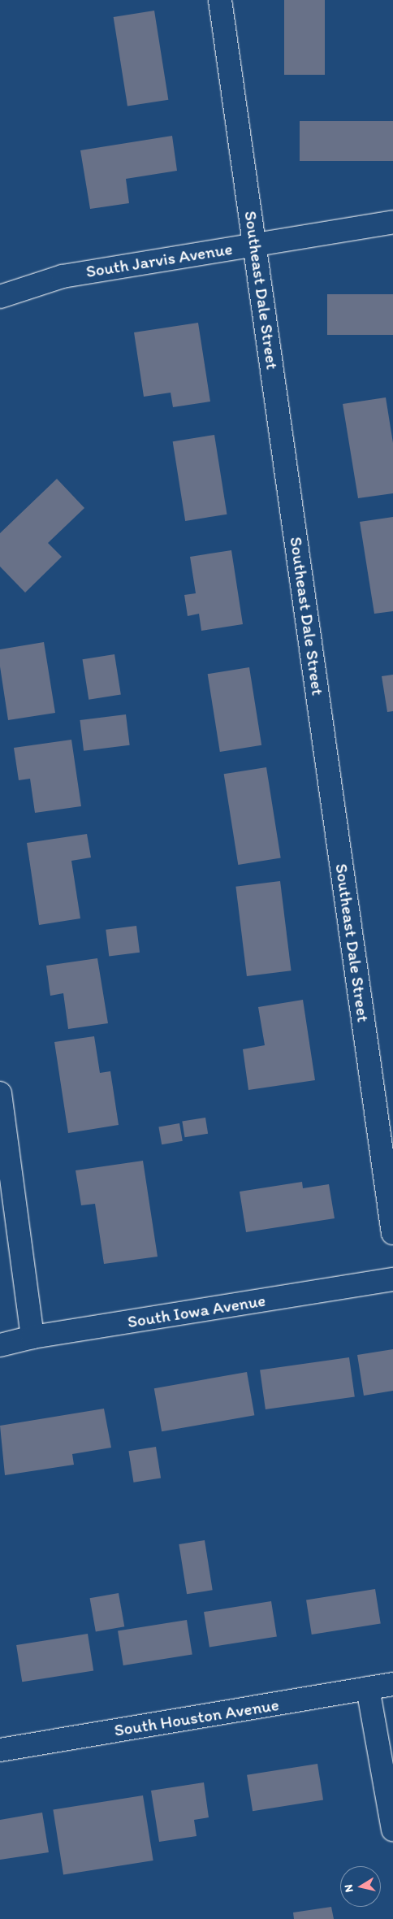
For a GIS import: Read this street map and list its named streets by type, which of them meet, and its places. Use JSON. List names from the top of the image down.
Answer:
{
  "streets": {
    "street": [
      "South Jarvis Avenue",
      "Southeast Dale Street",
      "South Iowa Avenue",
      "South Houston Avenue"
    ]
  },
  "crossings": [
    ["South Jarvis Avenue", "Southeast Dale Street"]
  ],
  "north": "left"
}
